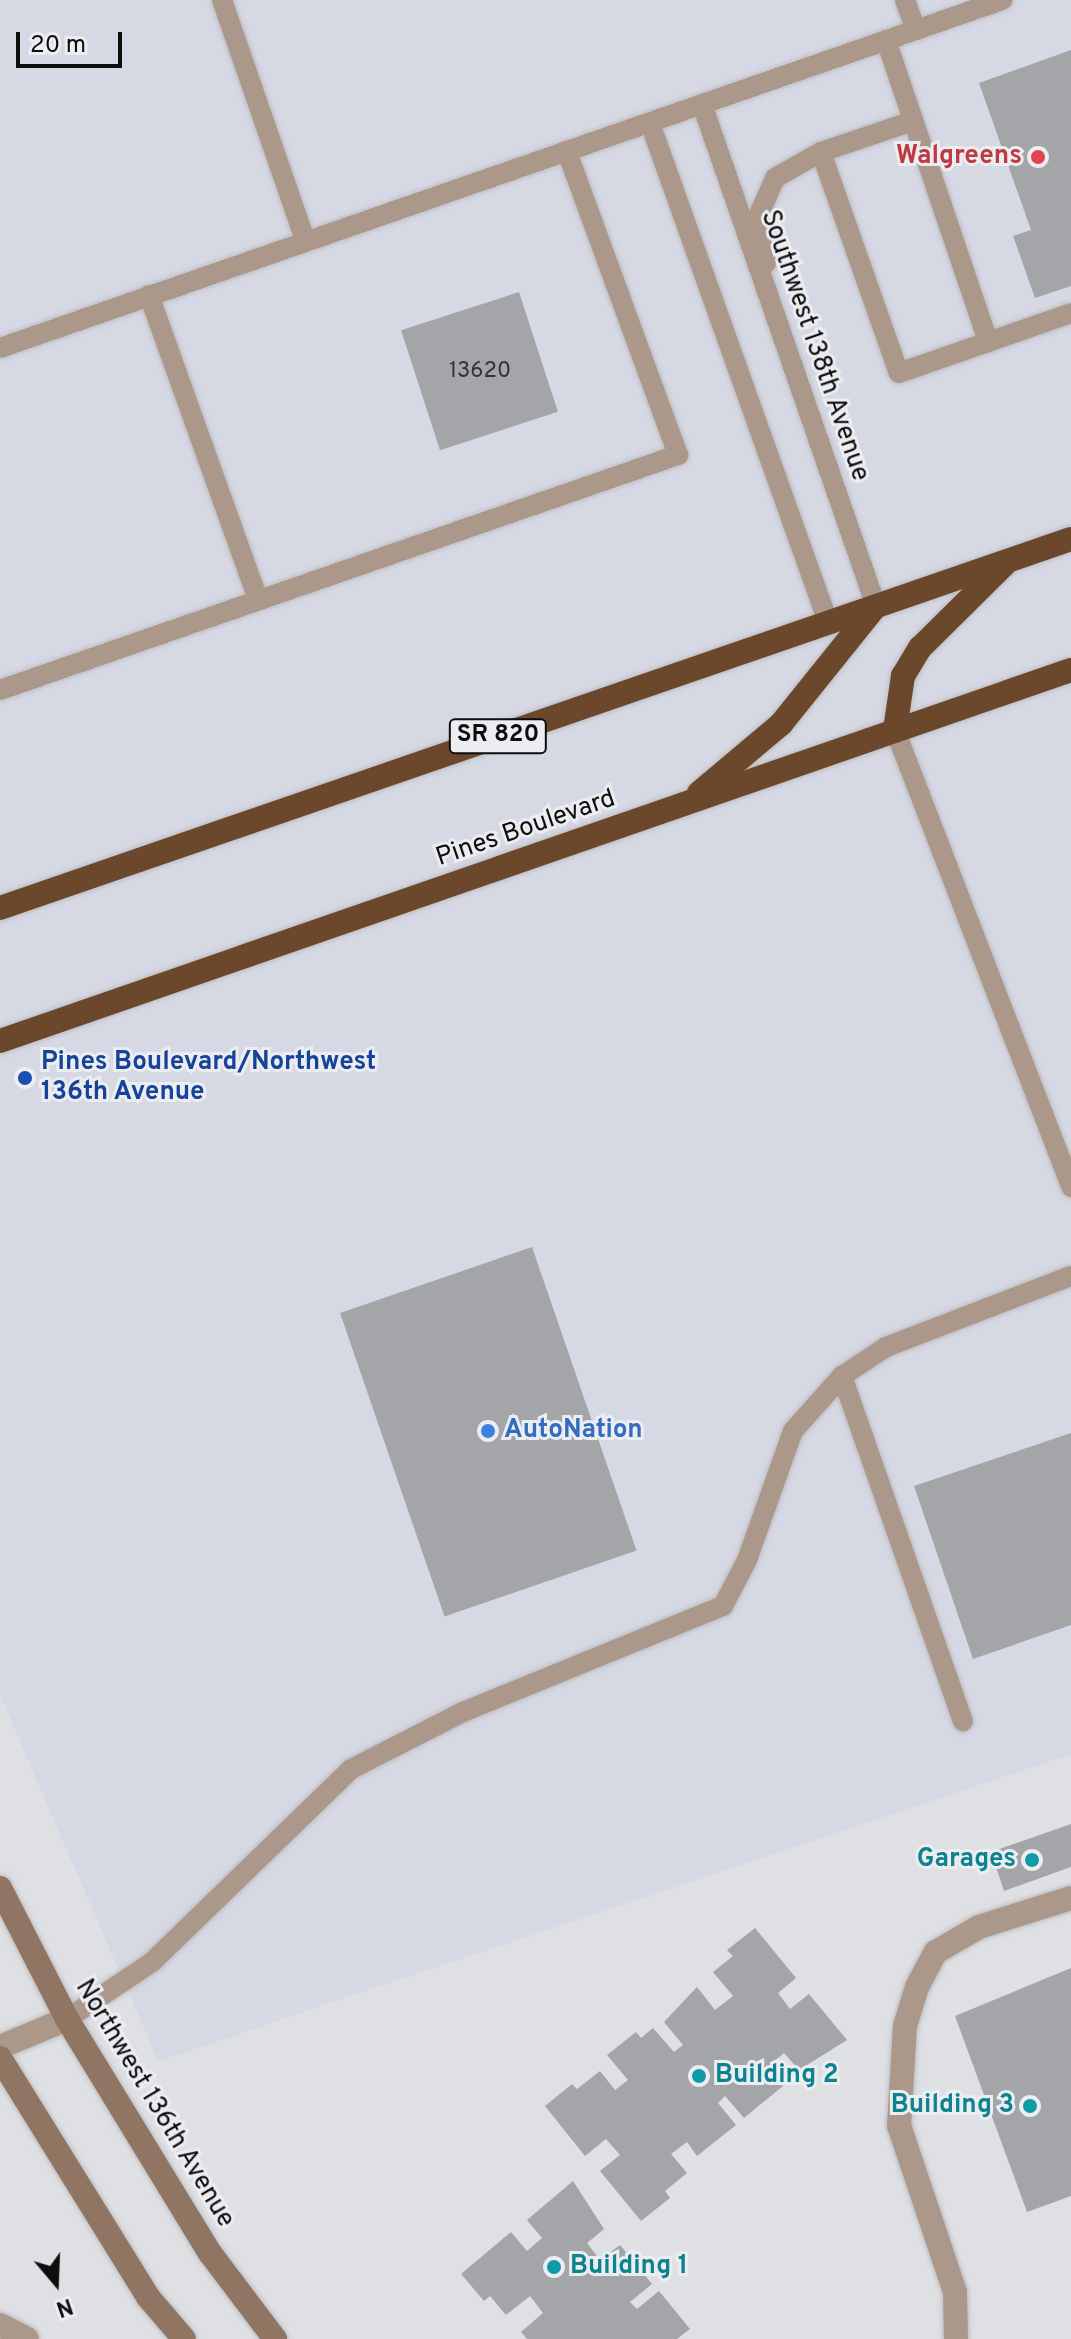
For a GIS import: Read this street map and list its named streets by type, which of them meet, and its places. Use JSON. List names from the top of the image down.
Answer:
{
  "streets": {
    "highway": ["SR 820", "Pines Boulevard"],
    "street": ["Northwest 136th Avenue"],
    "lane": ["Southwest 138th Avenue"]
  },
  "crossings": [
    ["Southwest 138th Avenue", "SR 820"]
  ],
  "places": [
    "Walgreens",
    "Pines Boulevard/Northwest 136th Avenue",
    "AutoNation",
    "Garages",
    "Building 2",
    "Building 3",
    "Building 1"
  ],
  "house_numbers": ["13620"],
  "scale_bar": "20 m",
  "north": "bottom"
}
